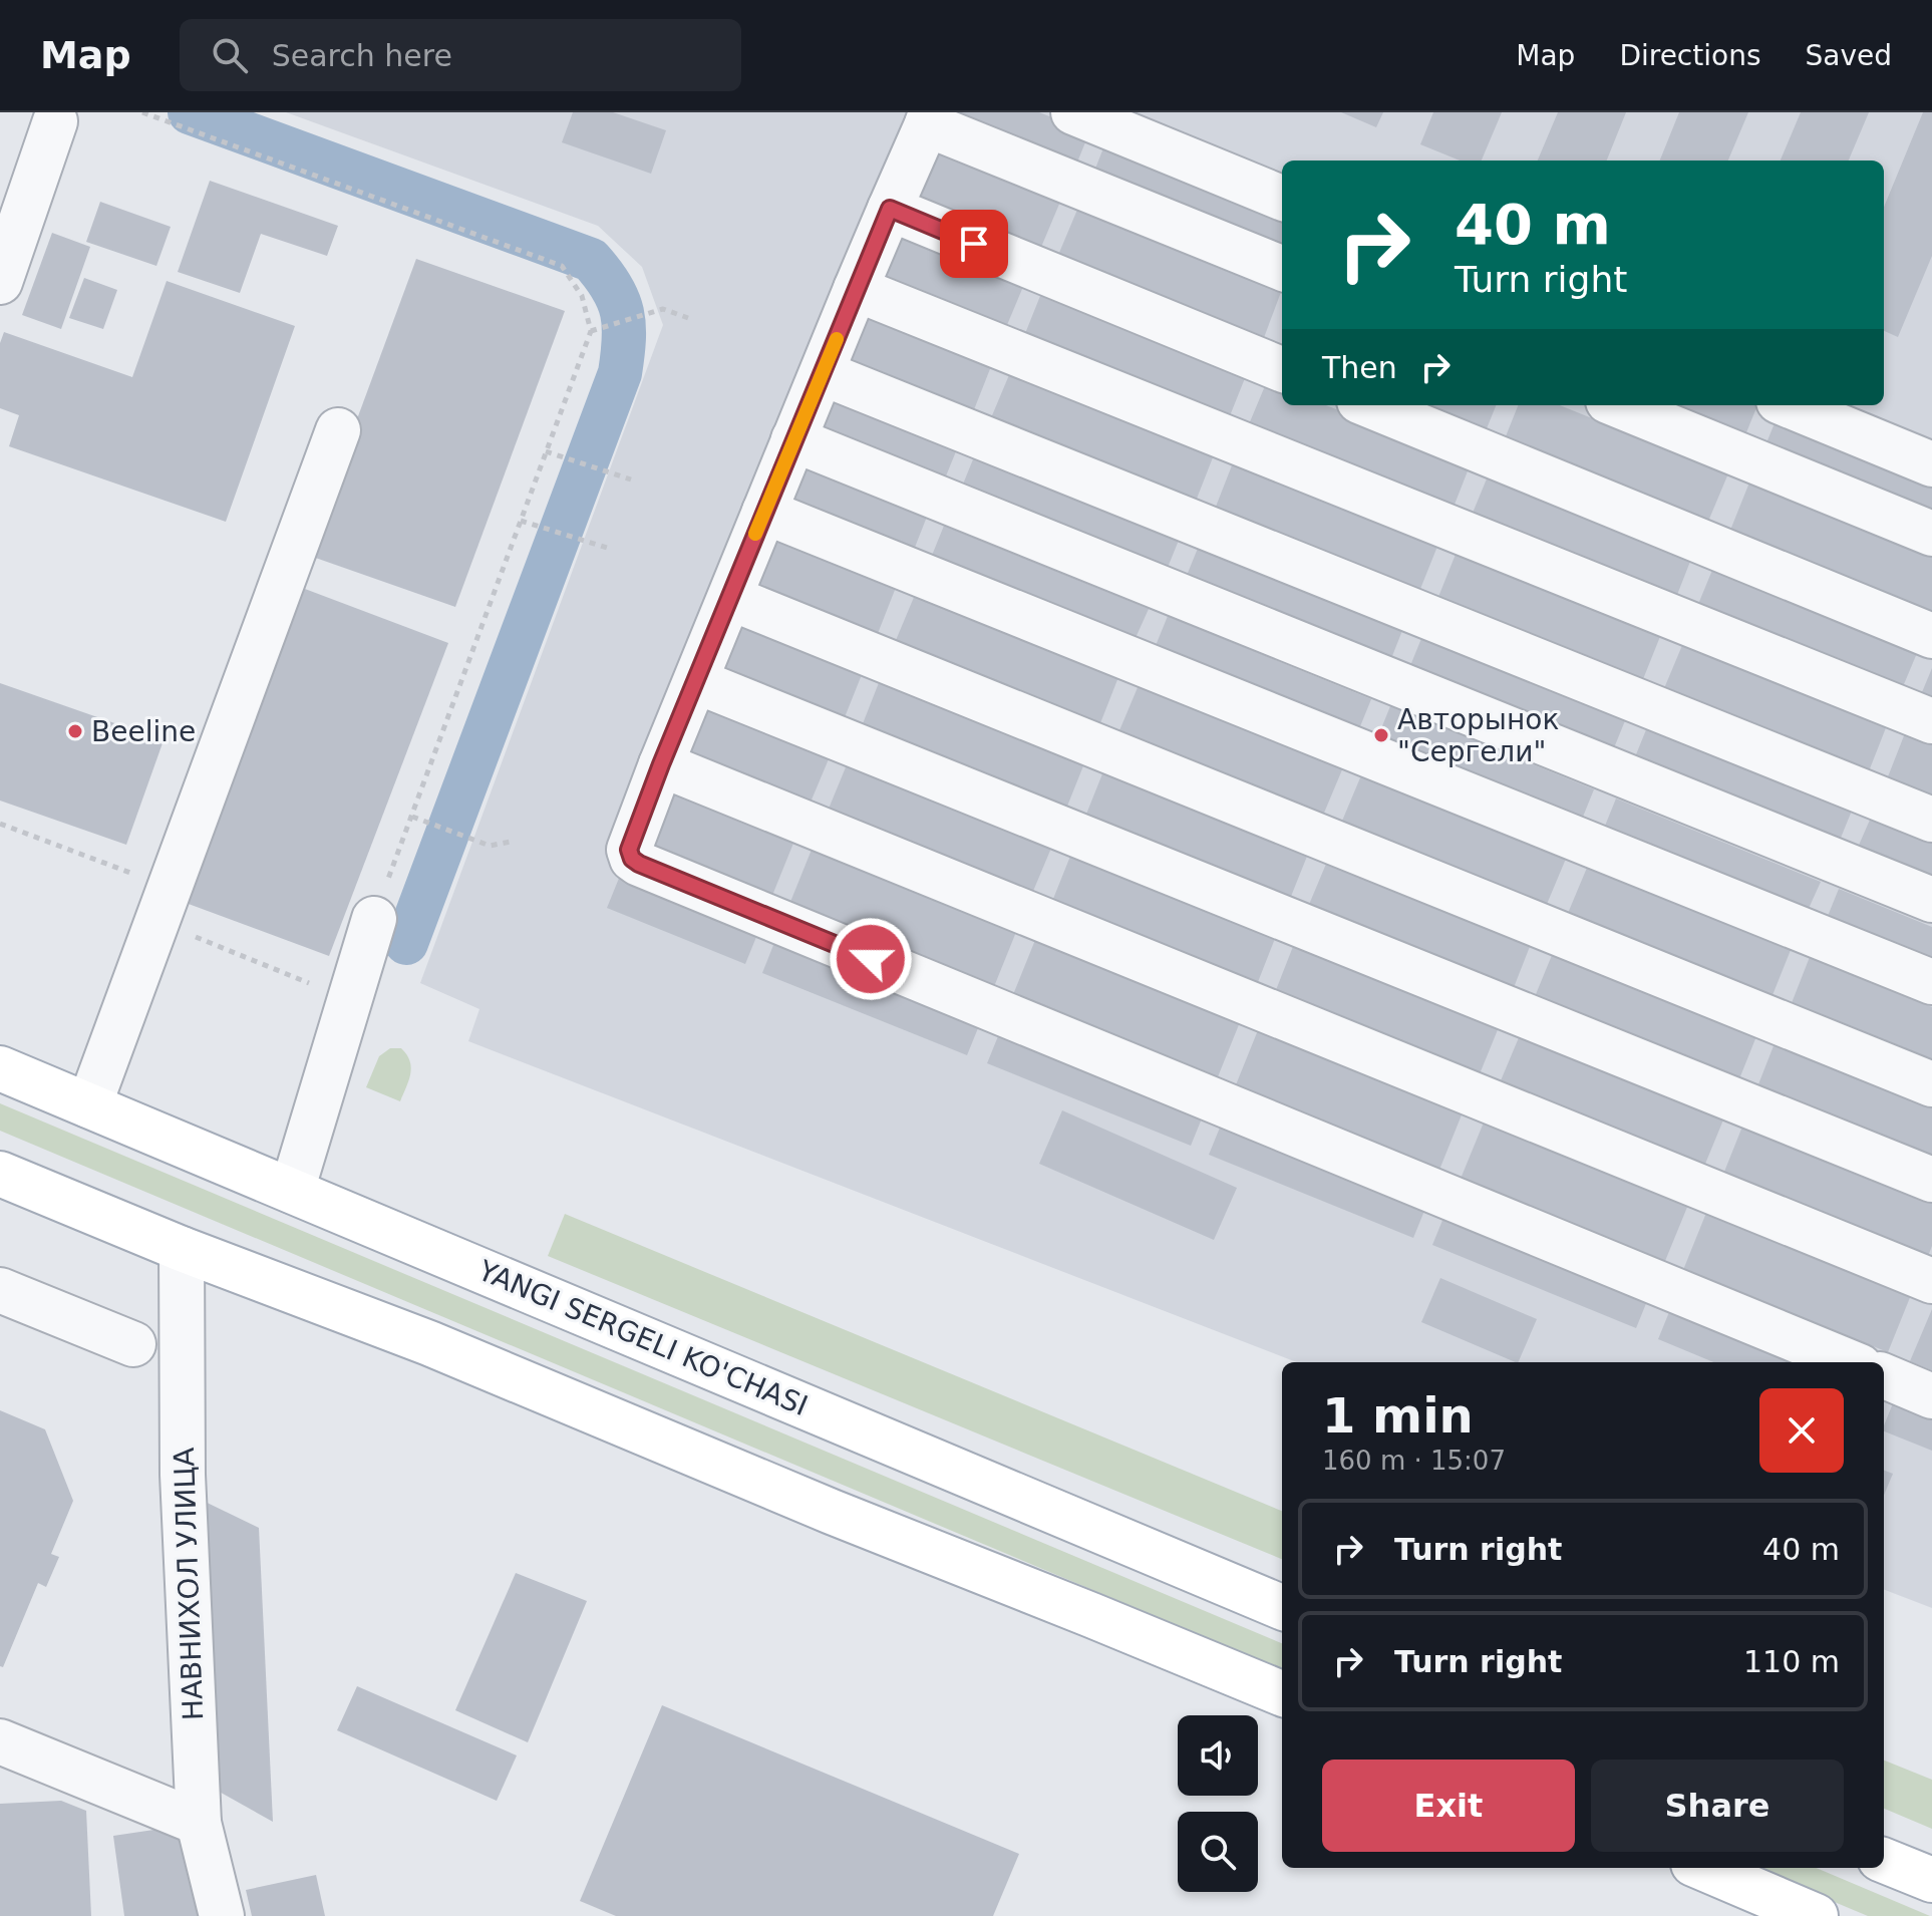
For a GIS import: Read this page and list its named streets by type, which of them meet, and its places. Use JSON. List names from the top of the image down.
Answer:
{
  "streets": {
    "main road": ["YANGI SERGELI KO'CHASI"],
    "street": ["НАВНИХОЛ УЛИЦА"]
  },
  "places": ["Beeline", "Авторынок \"Сергели\""],
  "page": {
    "header": "Map",
    "search": "Search here",
    "nav": ["Map", "Directions", "Saved"],
    "turn": ["40 m", "Turn right"],
    "then": "Then",
    "heading": ["1 min", "160 m · 15:07"],
    "list": [
      {
        "name": "Turn right",
        "value": "40 m"
      },
      {
        "name": "Turn right",
        "value": "110 m"
      }
    ],
    "buttons": ["Exit", "Share"]
  }
}
